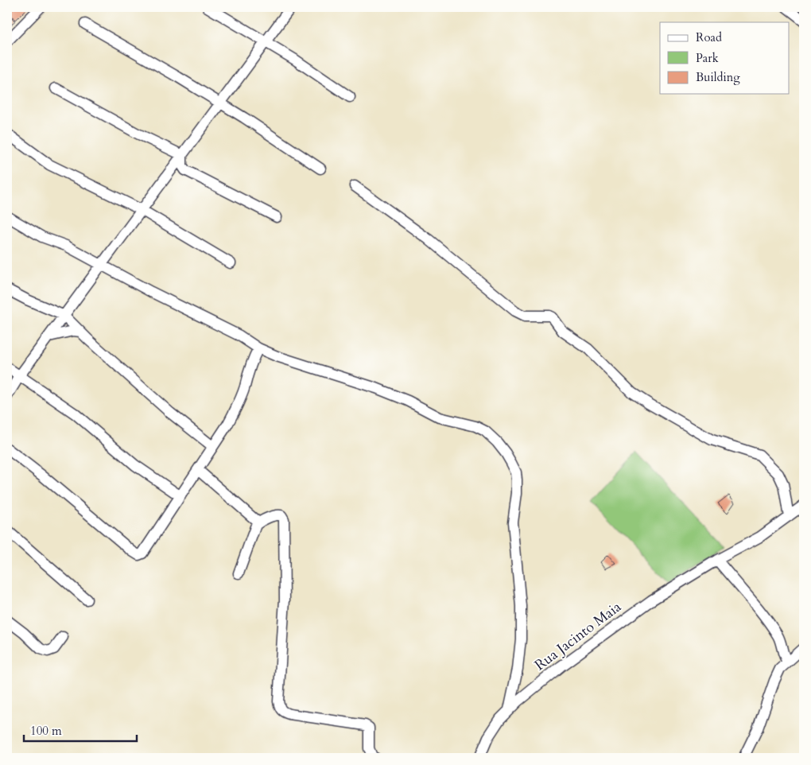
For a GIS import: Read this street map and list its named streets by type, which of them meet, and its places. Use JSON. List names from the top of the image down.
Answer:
{
  "streets": {
    "street": ["Rua Jacinto Maia"]
  },
  "legend": ["Road", "Park", "Building"],
  "scale_bar": "100 m"
}
